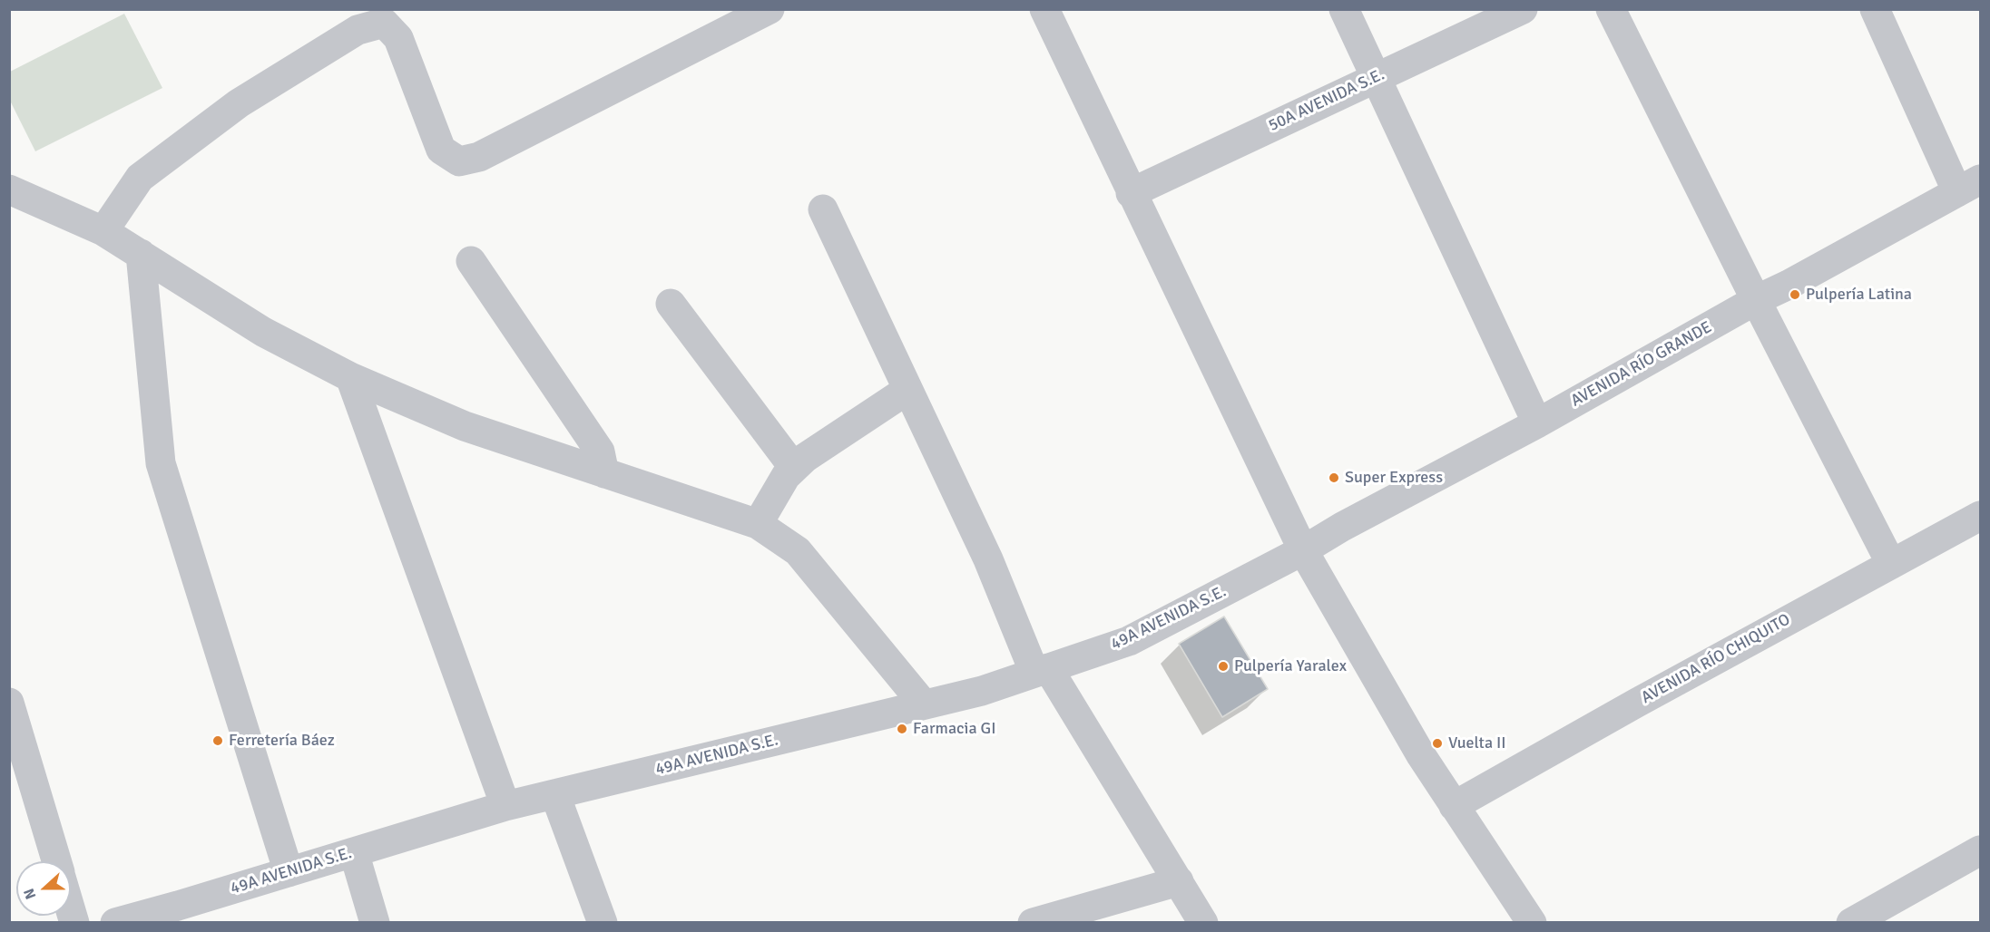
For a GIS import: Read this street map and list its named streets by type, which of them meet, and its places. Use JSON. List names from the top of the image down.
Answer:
{
  "streets": {
    "street": [
      "50A AVENIDA S.E.",
      "AVENIDA RÍO GRANDE",
      "49A AVENIDA S.E.",
      "AVENIDA RÍO CHIQUITO"
    ]
  },
  "crossings": [
    ["AVENIDA RÍO GRANDE", "49A AVENIDA S.E."]
  ],
  "places": [
    "Pulpería Latina",
    "Super Express",
    "Pulpería Yaralex",
    "Farmacia GI",
    "Ferretería Báez",
    "Vuelta II"
  ],
  "north": "left"
}
